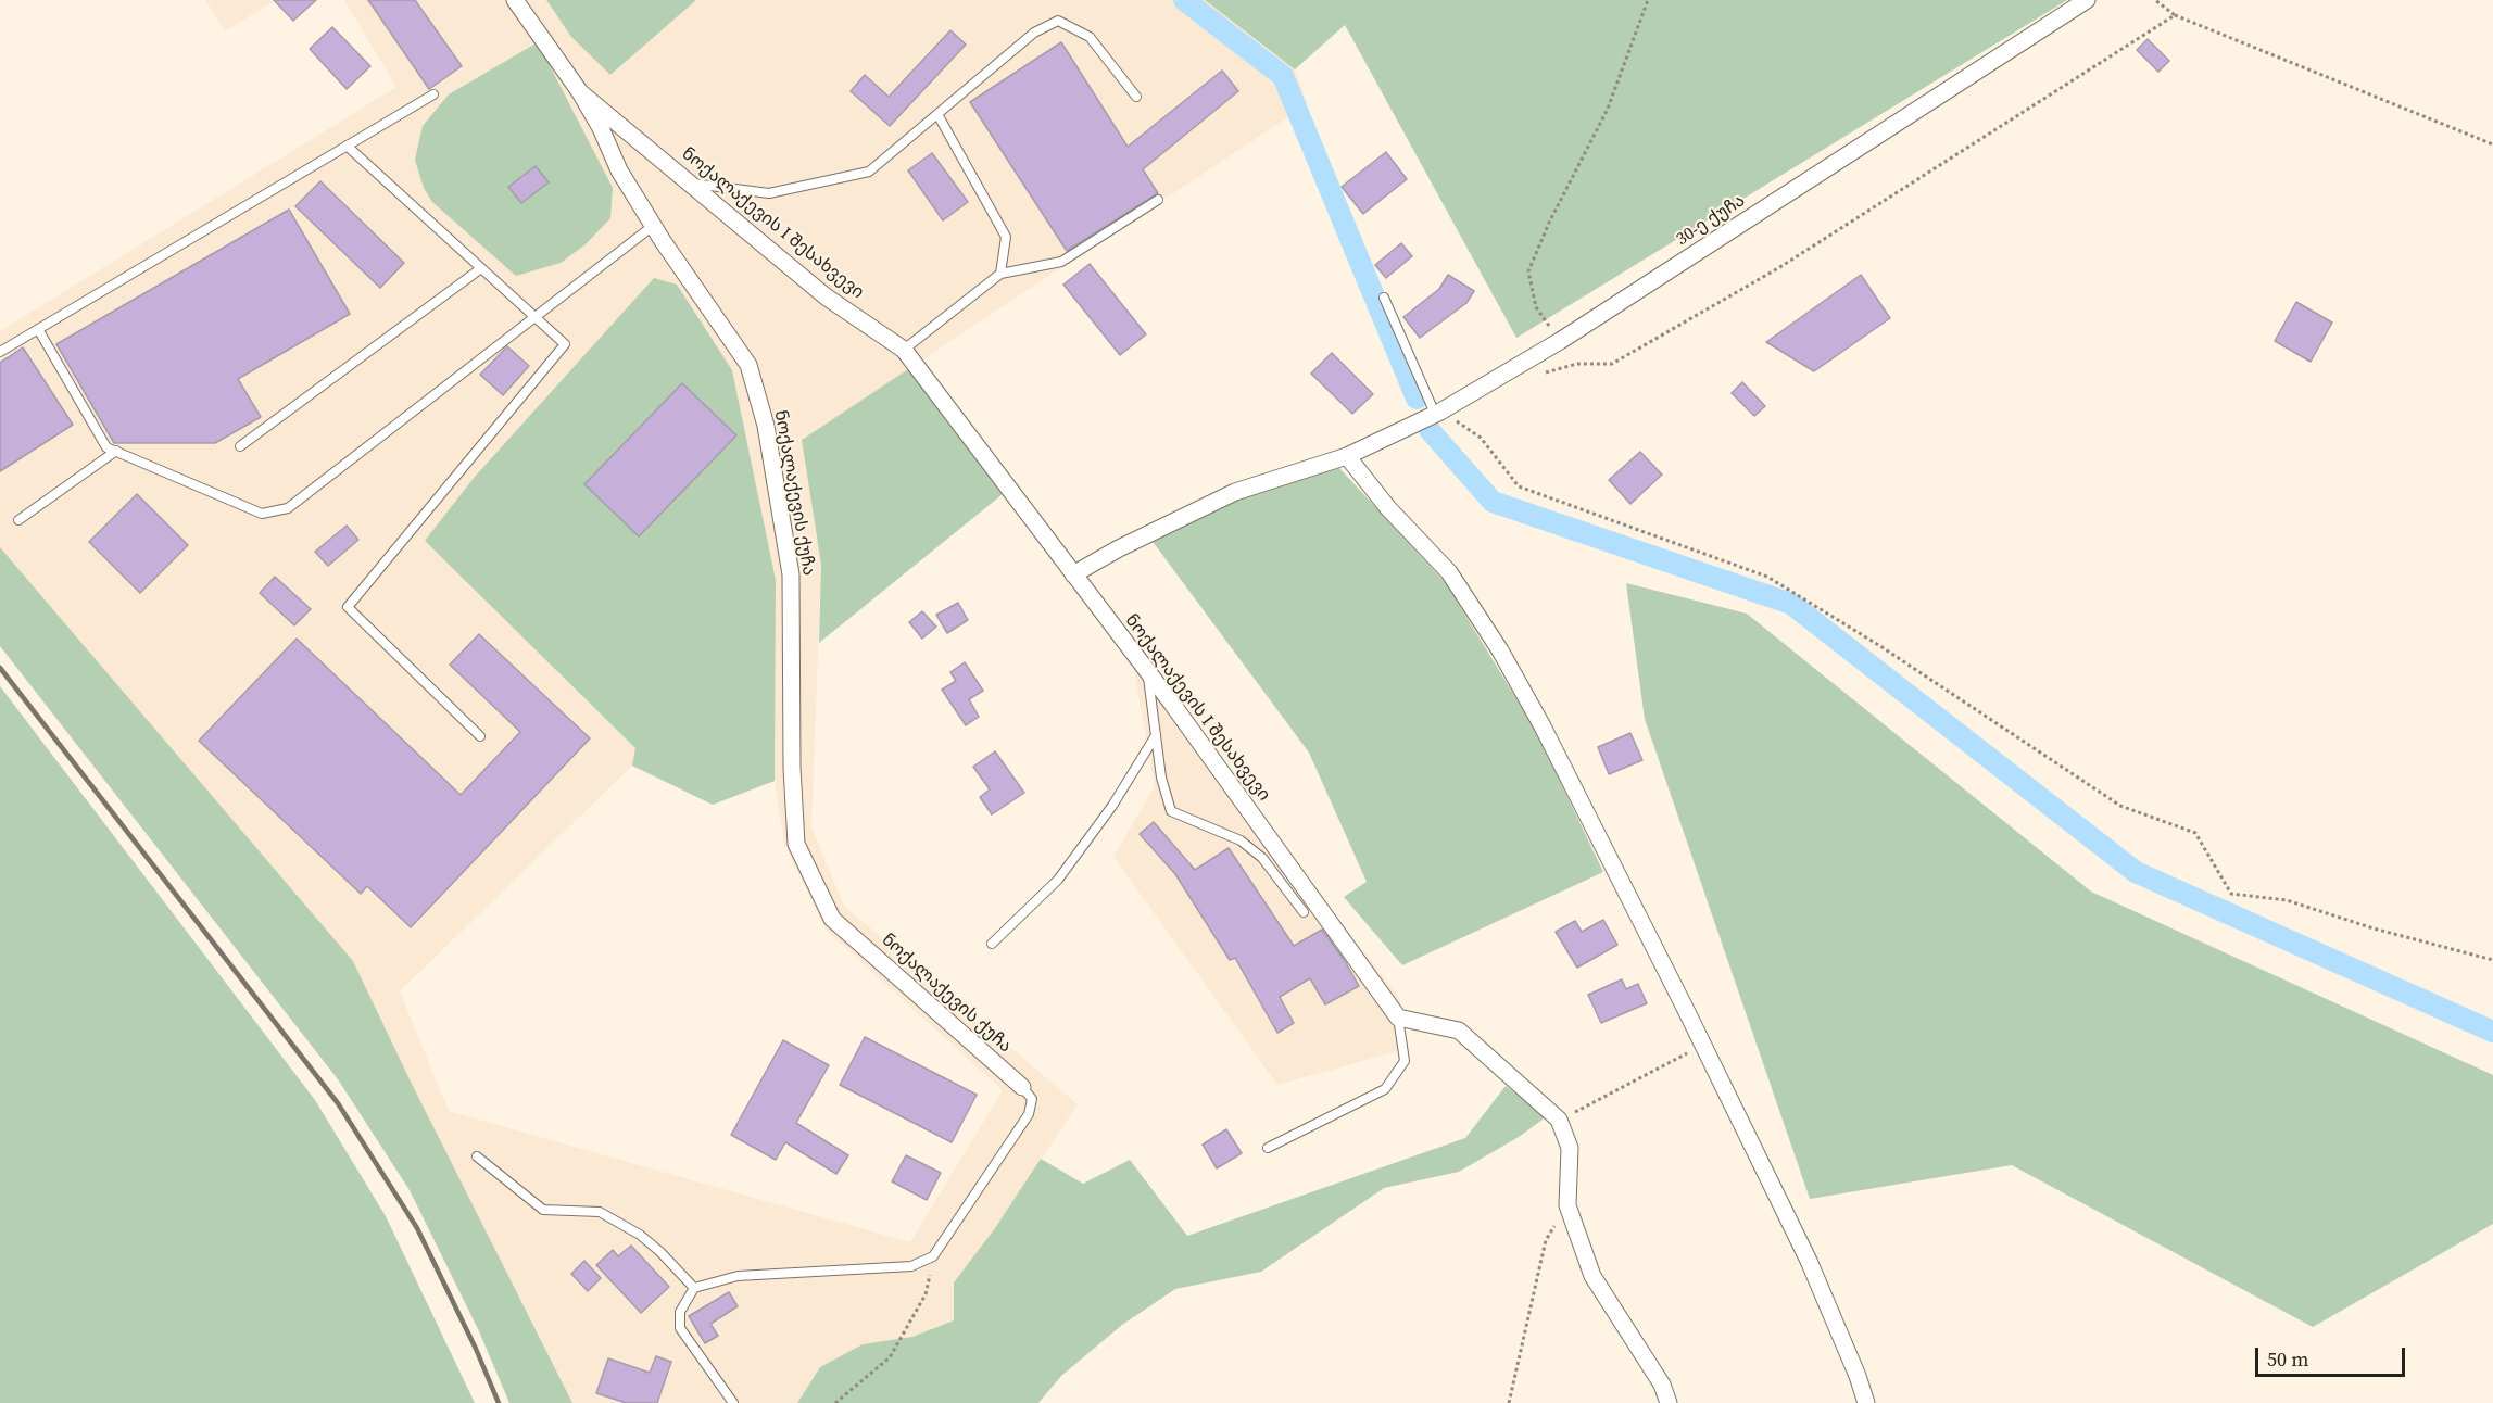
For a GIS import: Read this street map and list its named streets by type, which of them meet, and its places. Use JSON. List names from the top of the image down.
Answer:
{
  "streets": {
    "street": ["30-ე ქუჩა", "ნოქალაქევის I შესახვევი", "ნოქალაქევის ქუჩა"]
  },
  "crossings": [
    ["30-ე ქუჩა", "ნოქალაქევის I შესახვევი"],
    ["ნოქალაქევის I შესახვევი", "ნოქალაქევის ქუჩა"]
  ],
  "scale_bar": "50 m"
}
